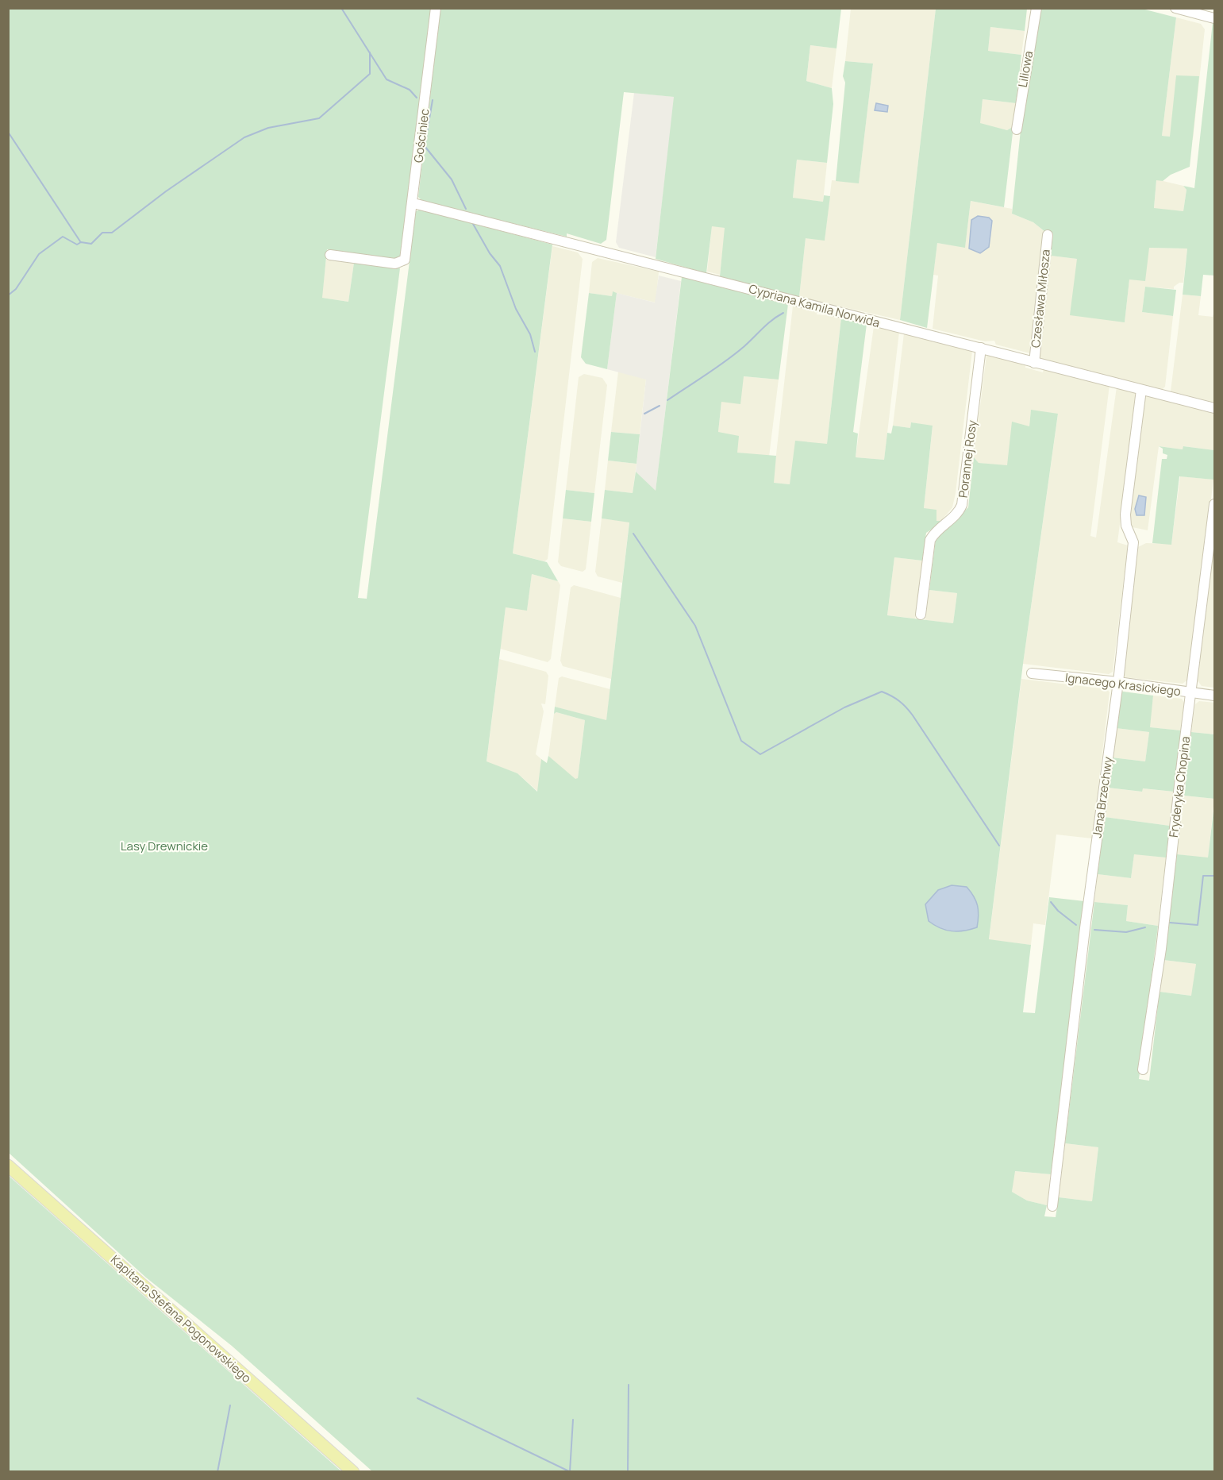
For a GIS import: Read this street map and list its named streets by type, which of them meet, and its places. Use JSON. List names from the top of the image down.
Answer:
{
  "streets": {
    "main road": ["Kapitana Stefana Pogonowskiego"],
    "street": [
      "Liliowa",
      "Gościniec",
      "Czesława Miłosza",
      "Cypriana Kamila Norwida",
      "Porannej Rosy",
      "Ignacego Krasickiego",
      "Fryderyka Chopina",
      "Jana Brzechwy"
    ]
  },
  "crossings": [
    ["Gościniec", "Cypriana Kamila Norwida"],
    ["Czesława Miłosza", "Cypriana Kamila Norwida"],
    ["Cypriana Kamila Norwida", "Porannej Rosy"],
    ["Cypriana Kamila Norwida", "Jana Brzechwy"],
    ["Ignacego Krasickiego", "Fryderyka Chopina"],
    ["Ignacego Krasickiego", "Jana Brzechwy"]
  ],
  "parks": ["Lasy Drewnickie"]
}
